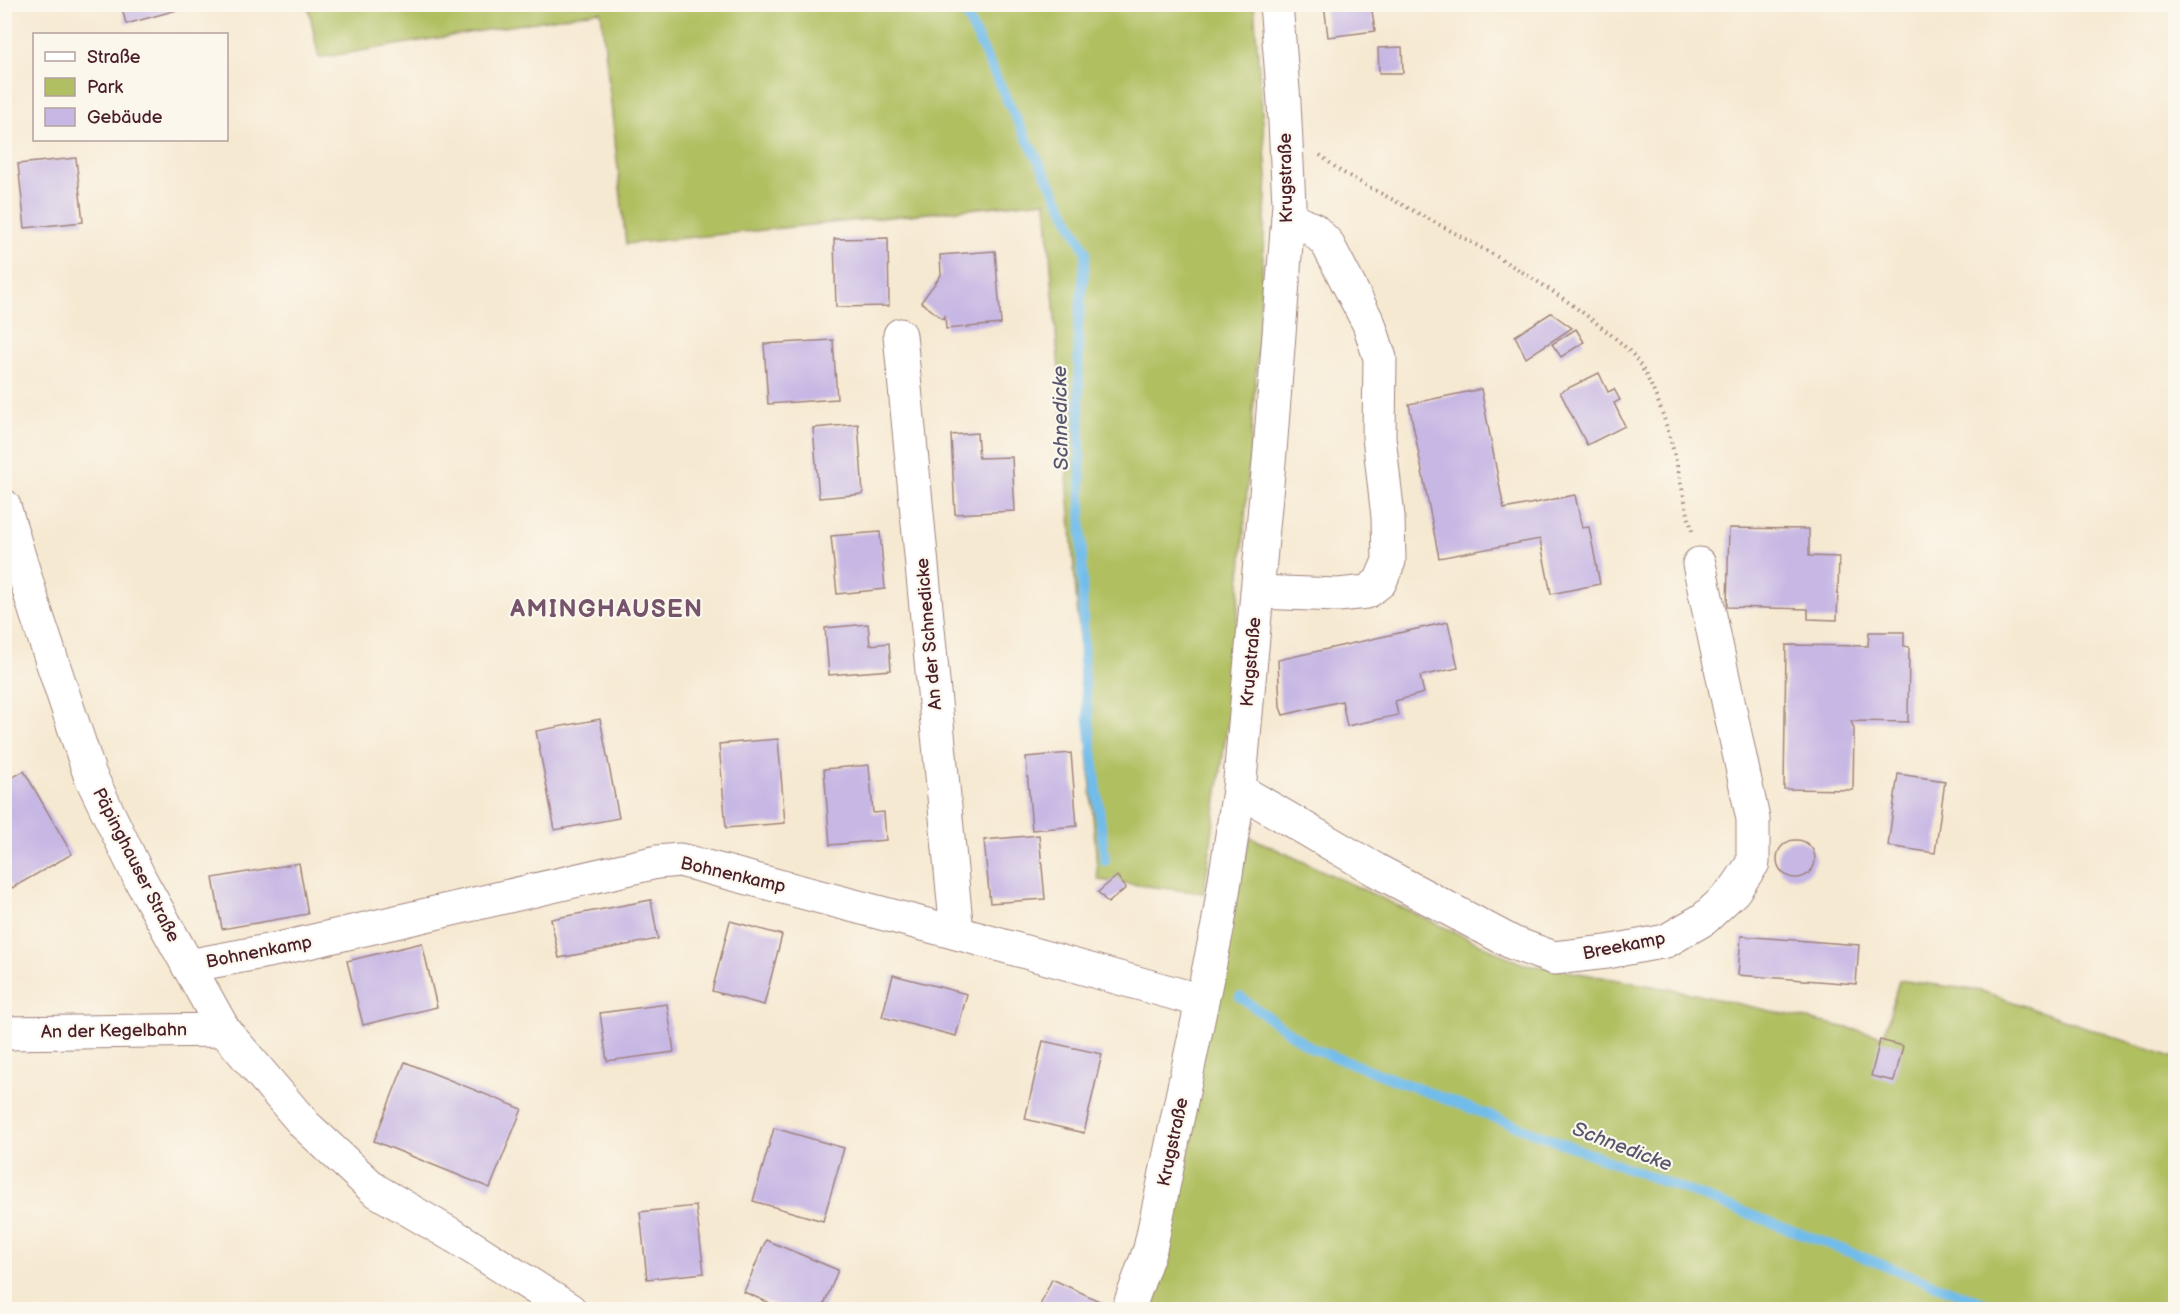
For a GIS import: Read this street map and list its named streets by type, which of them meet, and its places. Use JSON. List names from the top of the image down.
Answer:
{
  "streets": {
    "street": [
      "Krugstraße",
      "An der Schnedicke",
      "Päpinghauser Straße",
      "Bohnenkamp",
      "Breekamp",
      "An der Kegelbahn"
    ]
  },
  "crossings": [
    ["Krugstraße", "Bohnenkamp"],
    ["Krugstraße", "Breekamp"],
    ["An der Schnedicke", "Bohnenkamp"],
    ["Päpinghauser Straße", "Bohnenkamp"],
    ["Päpinghauser Straße", "An der Kegelbahn"]
  ],
  "districts": ["AMINGHAUSEN"],
  "water": ["Schnedicke"],
  "legend": ["Straße", "Park", "Gebäude"]
}
